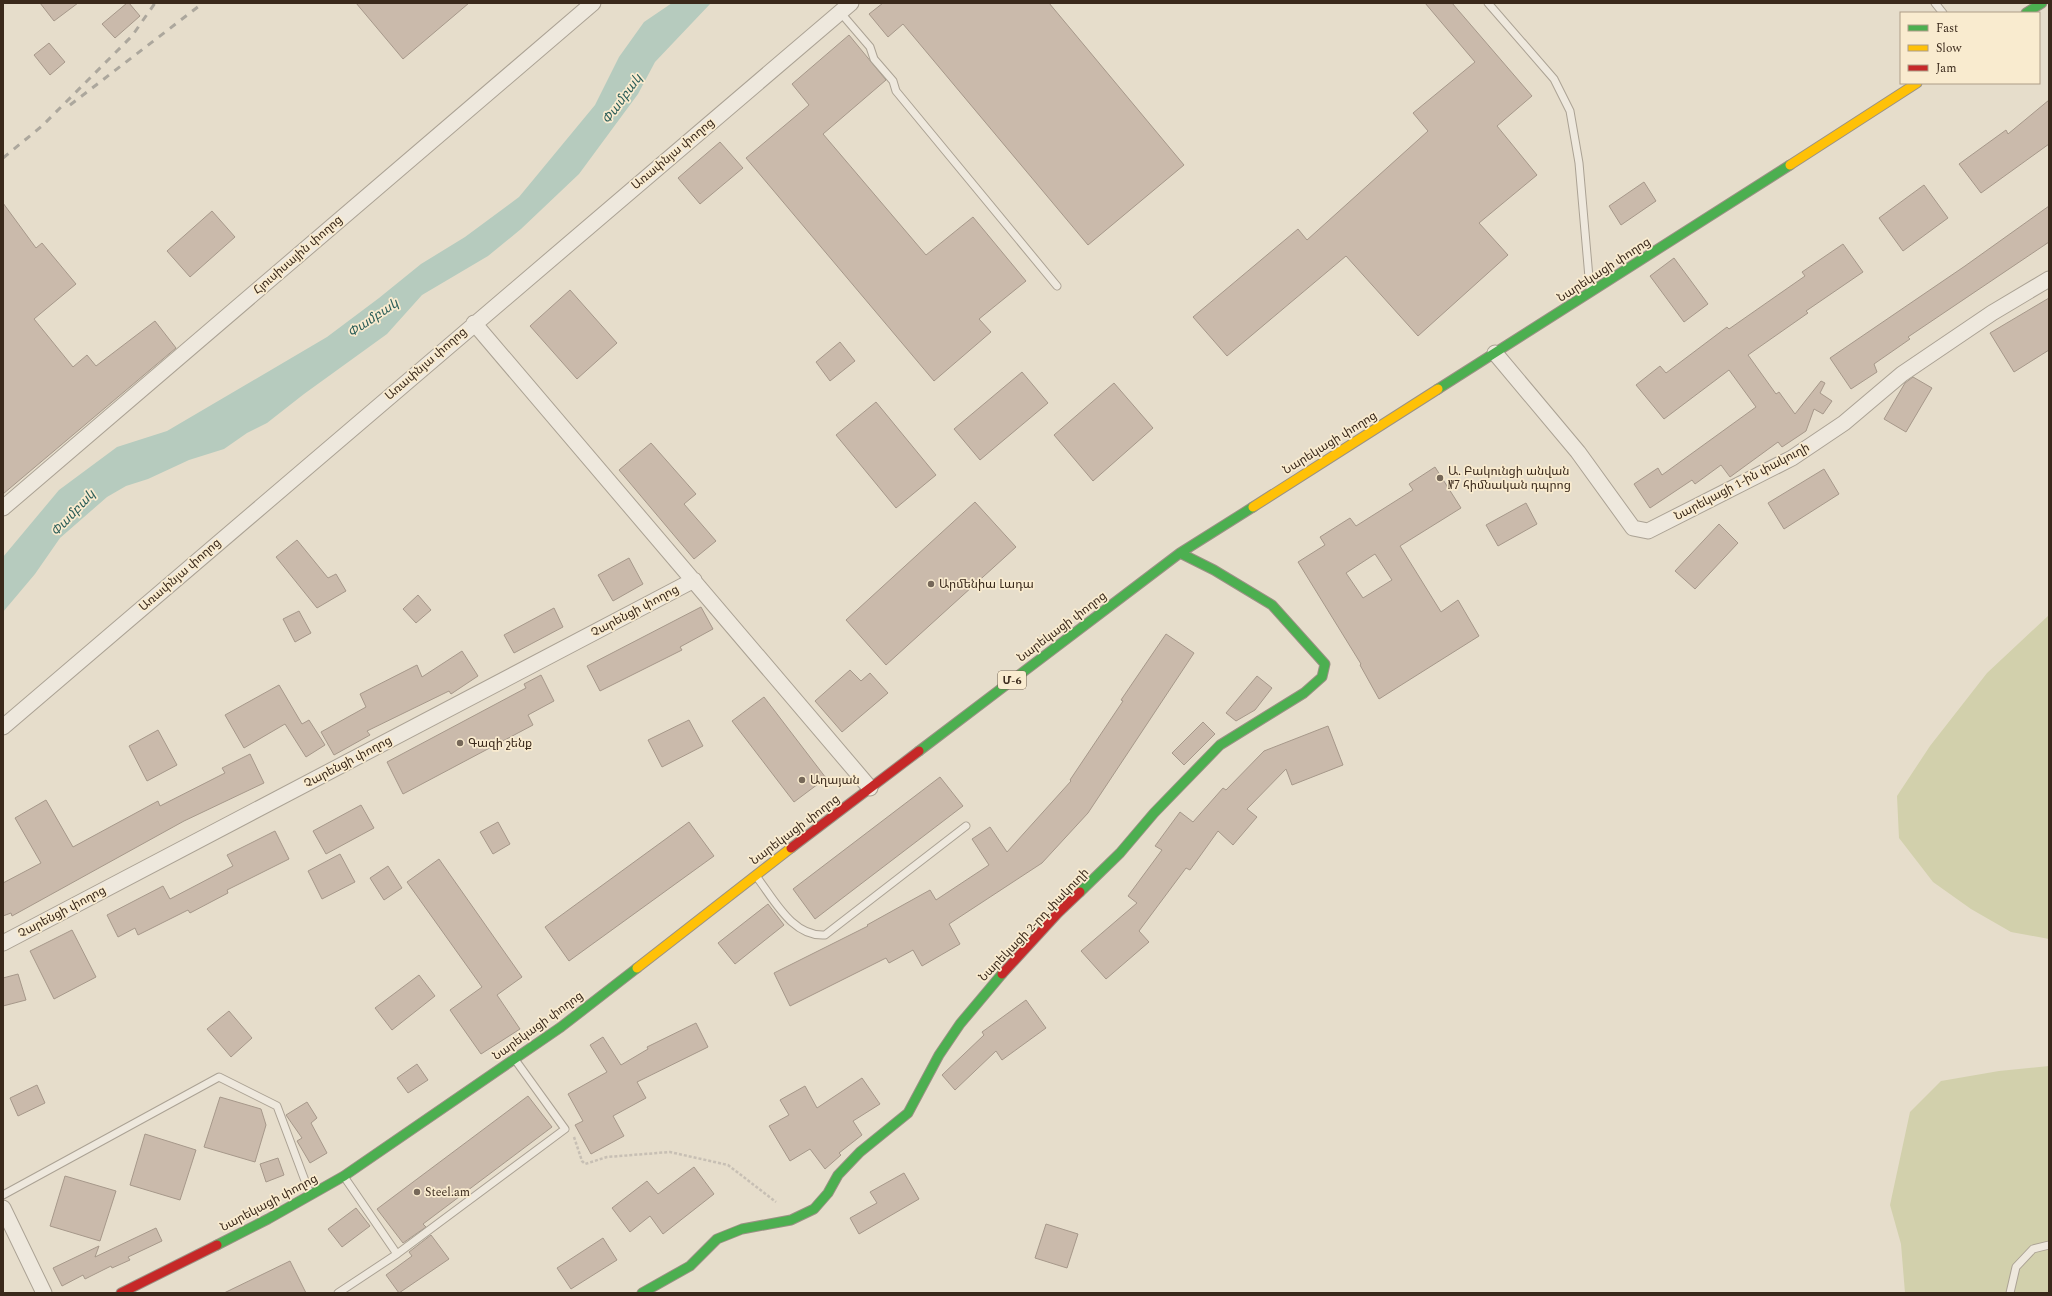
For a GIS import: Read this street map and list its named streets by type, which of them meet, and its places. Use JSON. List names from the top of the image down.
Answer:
{
  "streets": {
    "main road": ["Նարեկացի փողոց", "Մ-6", "Նարեկացի 2-րդ փակուղի"],
    "street": [
      "Առափնյա փողոց",
      "Հյուսիսային փողոց",
      "Նարեկացի 1-ին փակուղի",
      "Չարենցի փողոց"
    ]
  },
  "crossings": [
    ["Նարեկացի փողոց", "Նարեկացի 1-ին փակուղի"],
    ["Նարեկացի փողոց", "Նարեկացի 2-րդ փակուղի"]
  ],
  "water": ["Փամբակ"],
  "places": [
    "Ա. Բակունցի անվան №7 հիմնական դպրոց",
    "Արմենիա Լադա",
    "Գազի շենք",
    "Աղայան",
    "Steel.am"
  ],
  "legend": ["Fast", "Slow", "Jam"]
}
